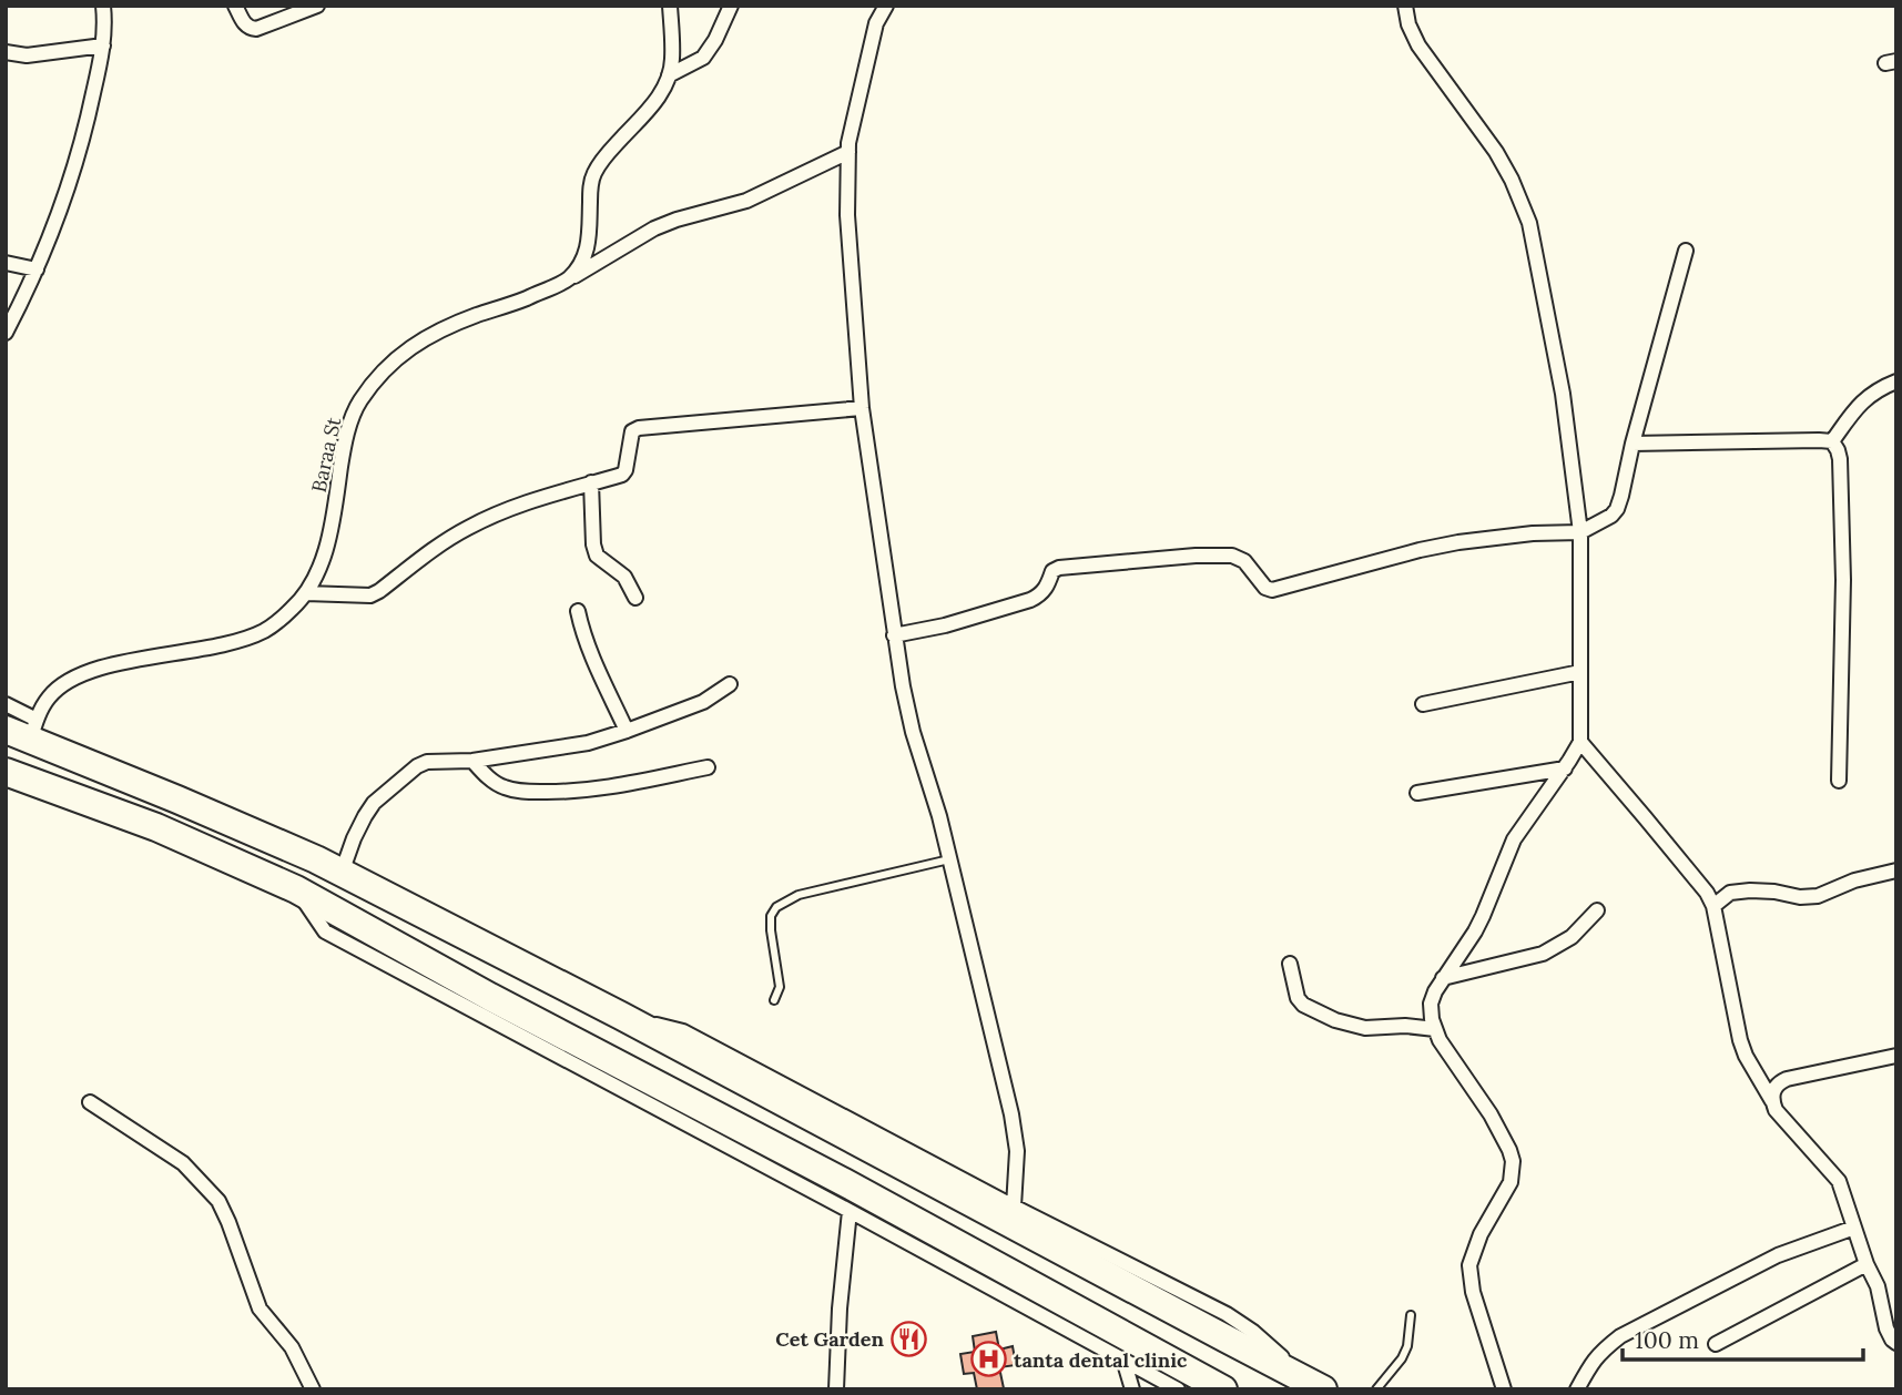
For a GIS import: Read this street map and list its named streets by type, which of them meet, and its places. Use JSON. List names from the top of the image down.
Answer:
{
  "streets": {
    "street": ["Baraa St"]
  },
  "places": {
    "restaurant": ["Cet Garden"],
    "hospital": ["tanta dental clinic"]
  },
  "scale_bar": "100 m"
}
